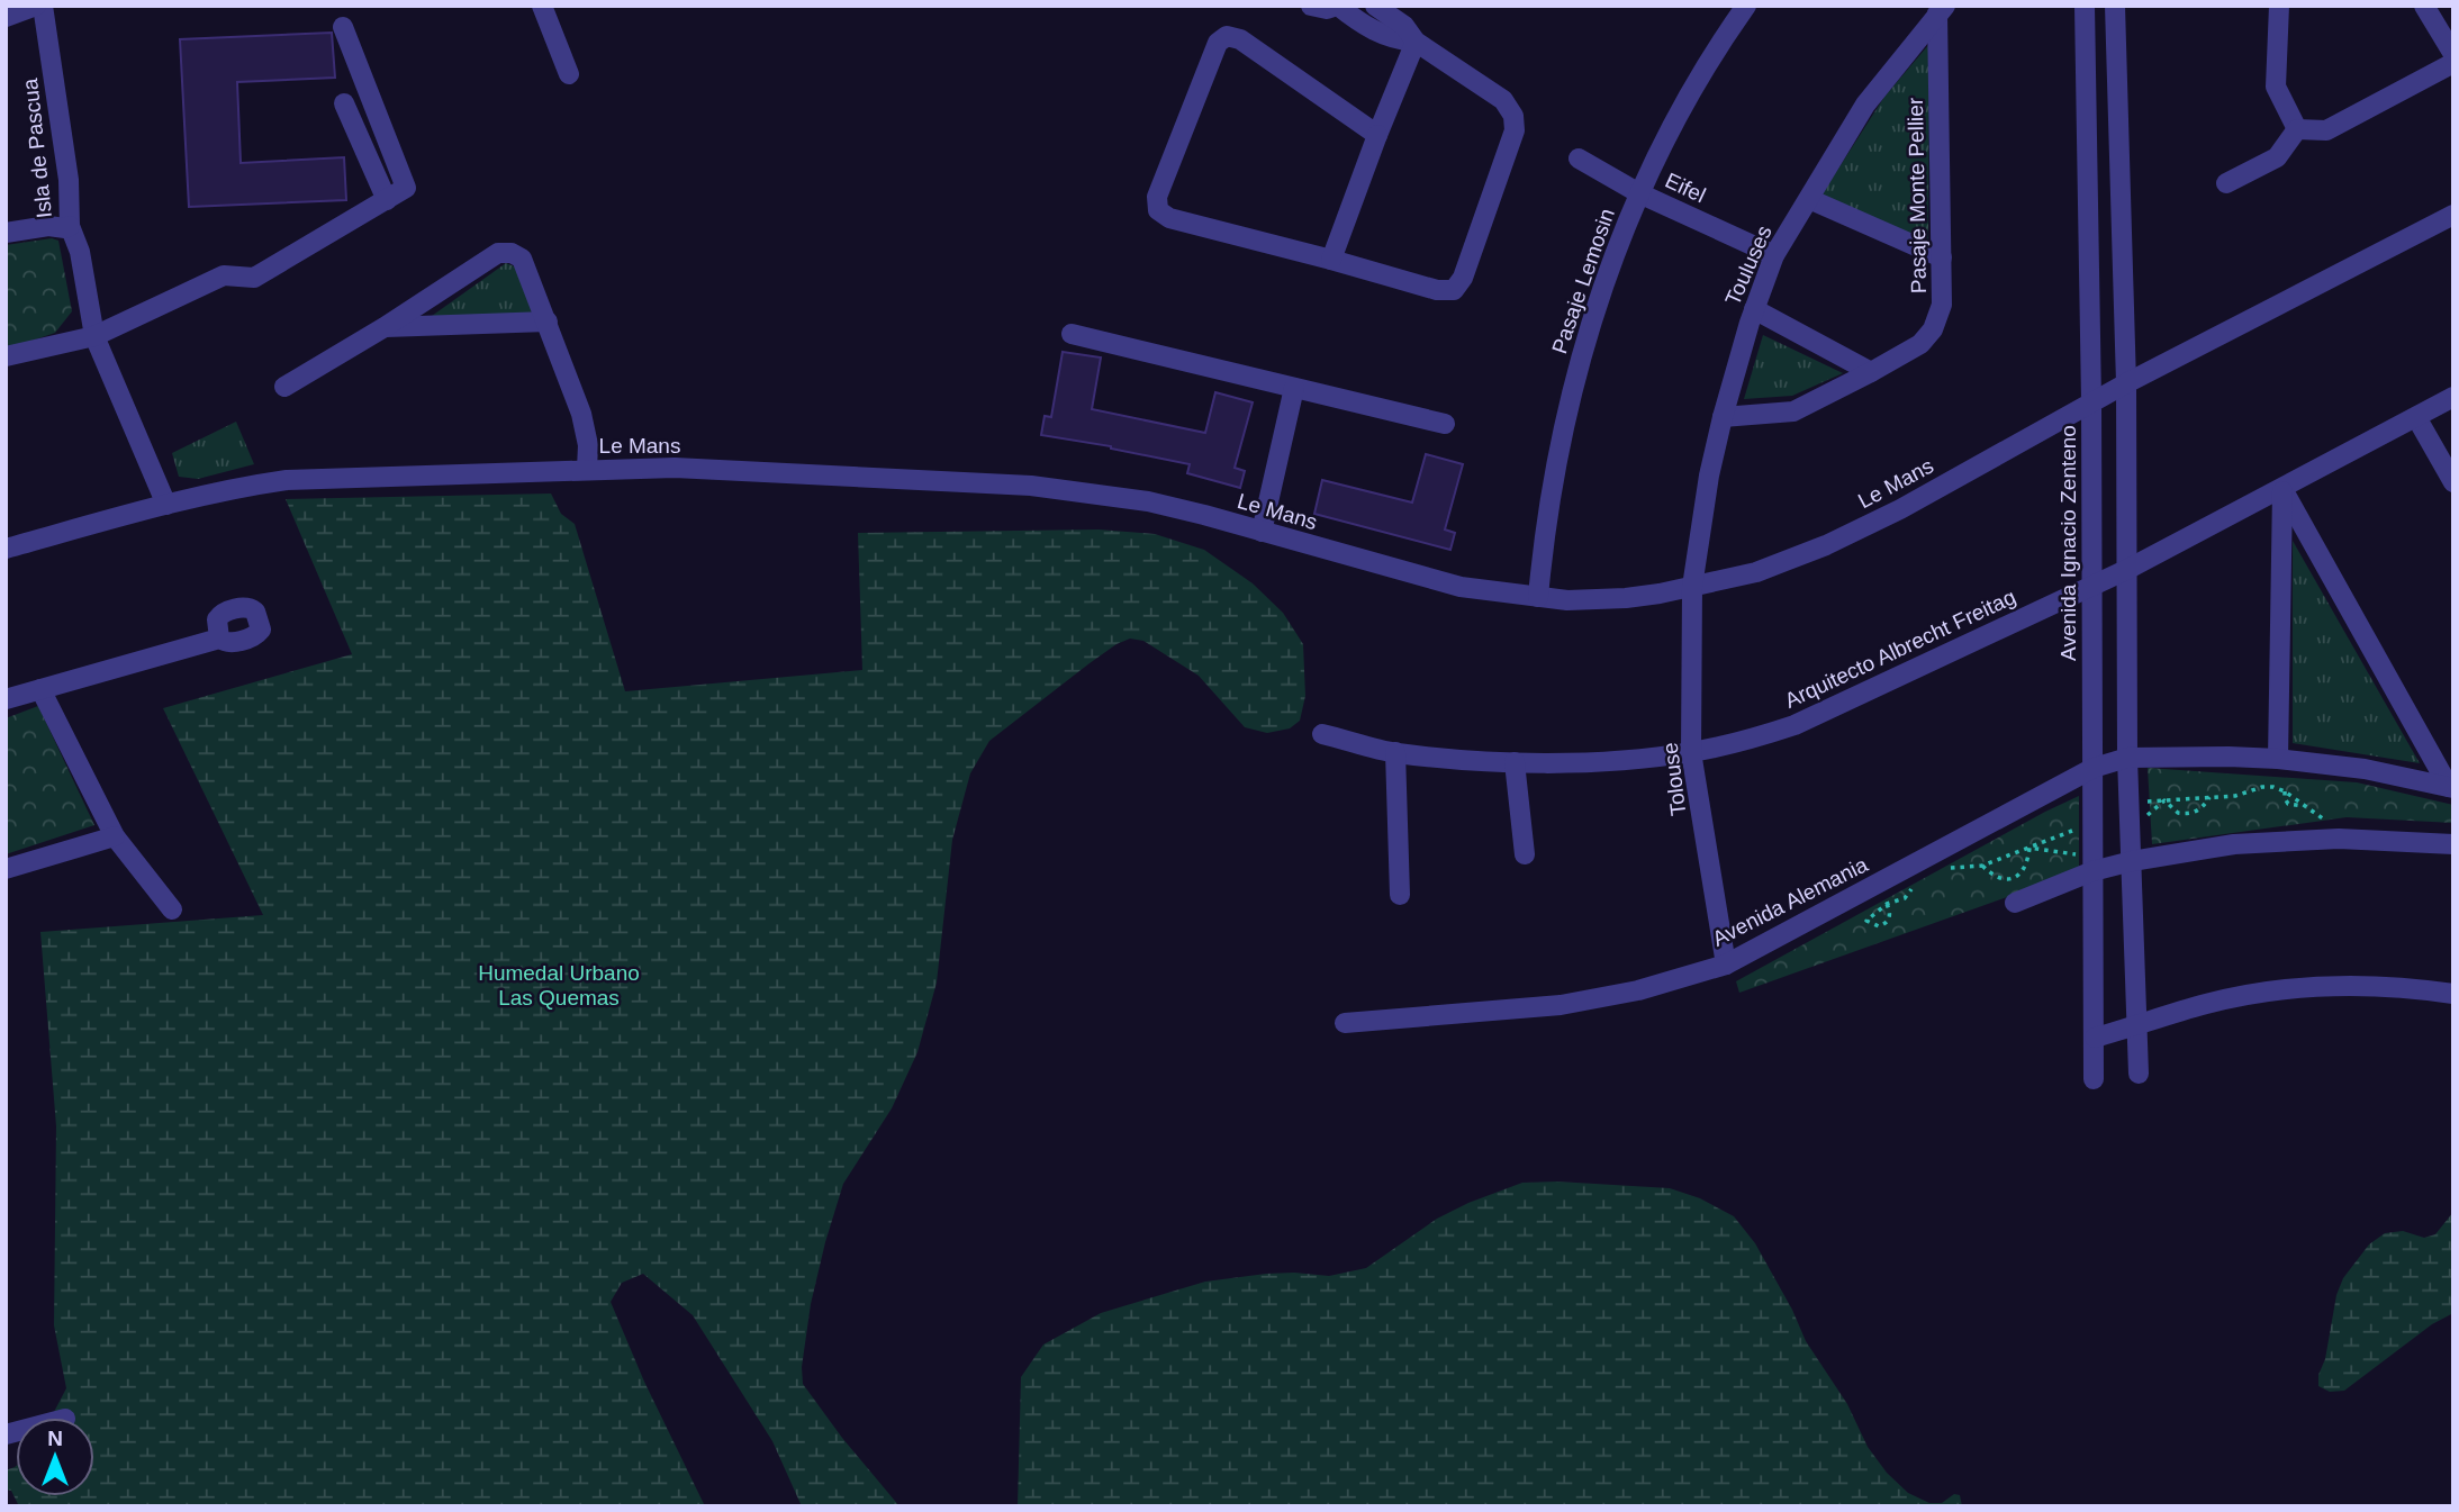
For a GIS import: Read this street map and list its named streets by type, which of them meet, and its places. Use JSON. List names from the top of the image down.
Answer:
{
  "streets": {
    "street": [
      "Isla de Pascua",
      "Eifel",
      "Pasaje Monte Pellier",
      "Touluses",
      "Pasaje Lemosin",
      "Le Mans",
      "Avenida Ignacio Zenteno",
      "Arquitecto Albrecht Freitag",
      "Tolouse",
      "Avenida Alemania"
    ]
  },
  "crossings": [
    ["Isla de Pascua", "Le Mans"],
    ["Eifel", "Touluses"],
    ["Eifel", "Pasaje Lemosin"],
    ["Pasaje Monte Pellier", "Touluses"],
    ["Touluses", "Le Mans"],
    ["Touluses", "Tolouse"],
    ["Pasaje Lemosin", "Le Mans"],
    ["Le Mans", "Avenida Ignacio Zenteno"],
    ["Le Mans", "Tolouse"],
    ["Avenida Ignacio Zenteno", "Arquitecto Albrecht Freitag"],
    ["Avenida Ignacio Zenteno", "Avenida Alemania"],
    ["Arquitecto Albrecht Freitag", "Tolouse"],
    ["Tolouse", "Avenida Alemania"]
  ],
  "parks": ["Humedal Urbano Las Quemas"],
  "north": "top"
}
